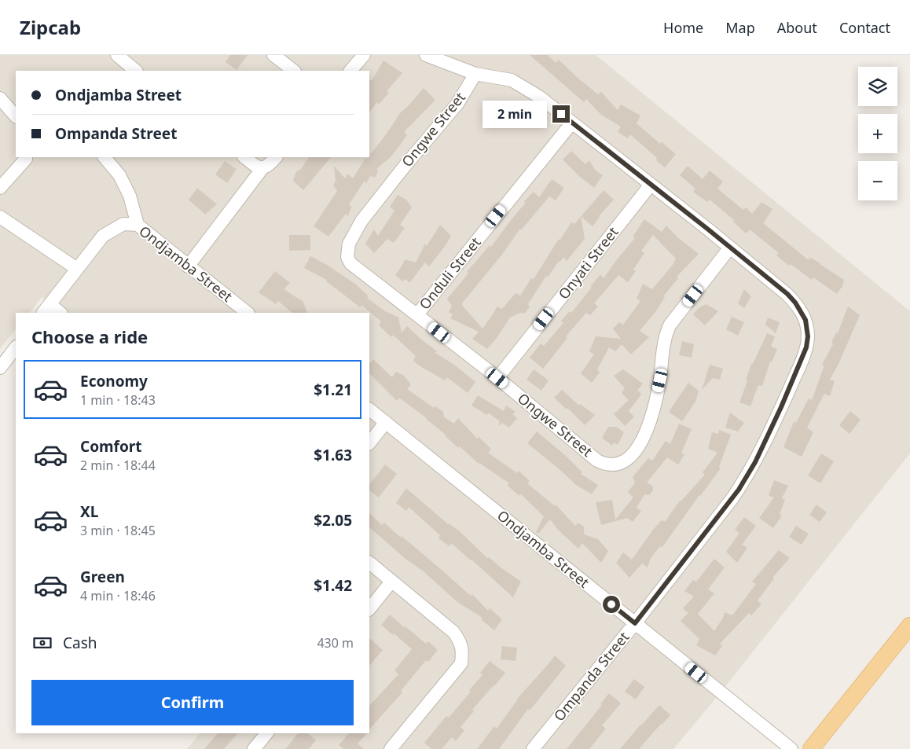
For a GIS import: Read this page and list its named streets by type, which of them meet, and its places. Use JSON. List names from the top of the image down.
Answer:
{
  "streets": {
    "street": [
      "Ongwe Street",
      "Onyati Street",
      "Ondjamba Street",
      "Onduli Street",
      "Ompanda Street"
    ]
  },
  "crossings": [
    ["Ongwe Street", "Onyati Street"],
    ["Ongwe Street", "Onduli Street"],
    ["Ongwe Street", "Ompanda Street"],
    ["Onyati Street", "Ompanda Street"],
    ["Ondjamba Street", "Ompanda Street"],
    ["Onduli Street", "Ompanda Street"]
  ],
  "page": {
    "header": "Zipcab",
    "nav": [
      "Home",
      "Map",
      "About",
      "Contact"
    ],
    "map_buttons": ["+", "−"],
    "banner": ["Ondjamba Street", "Ompanda Street"],
    "bubble": "2 min",
    "heading": "Choose a ride",
    "list": [
      {
        "name": "Economy",
        "note": "1 min · 18:43",
        "value": "$1.21"
      },
      {
        "name": "Comfort",
        "note": "2 min · 18:44",
        "value": "$1.63"
      },
      {
        "name": "XL",
        "note": "3 min · 18:45",
        "value": "$2.05"
      },
      {
        "name": "Green",
        "note": "4 min · 18:46",
        "value": "$1.42"
      }
    ],
    "pay": ["Cash", "430 m"],
    "buttons": "Confirm"
  }
}
